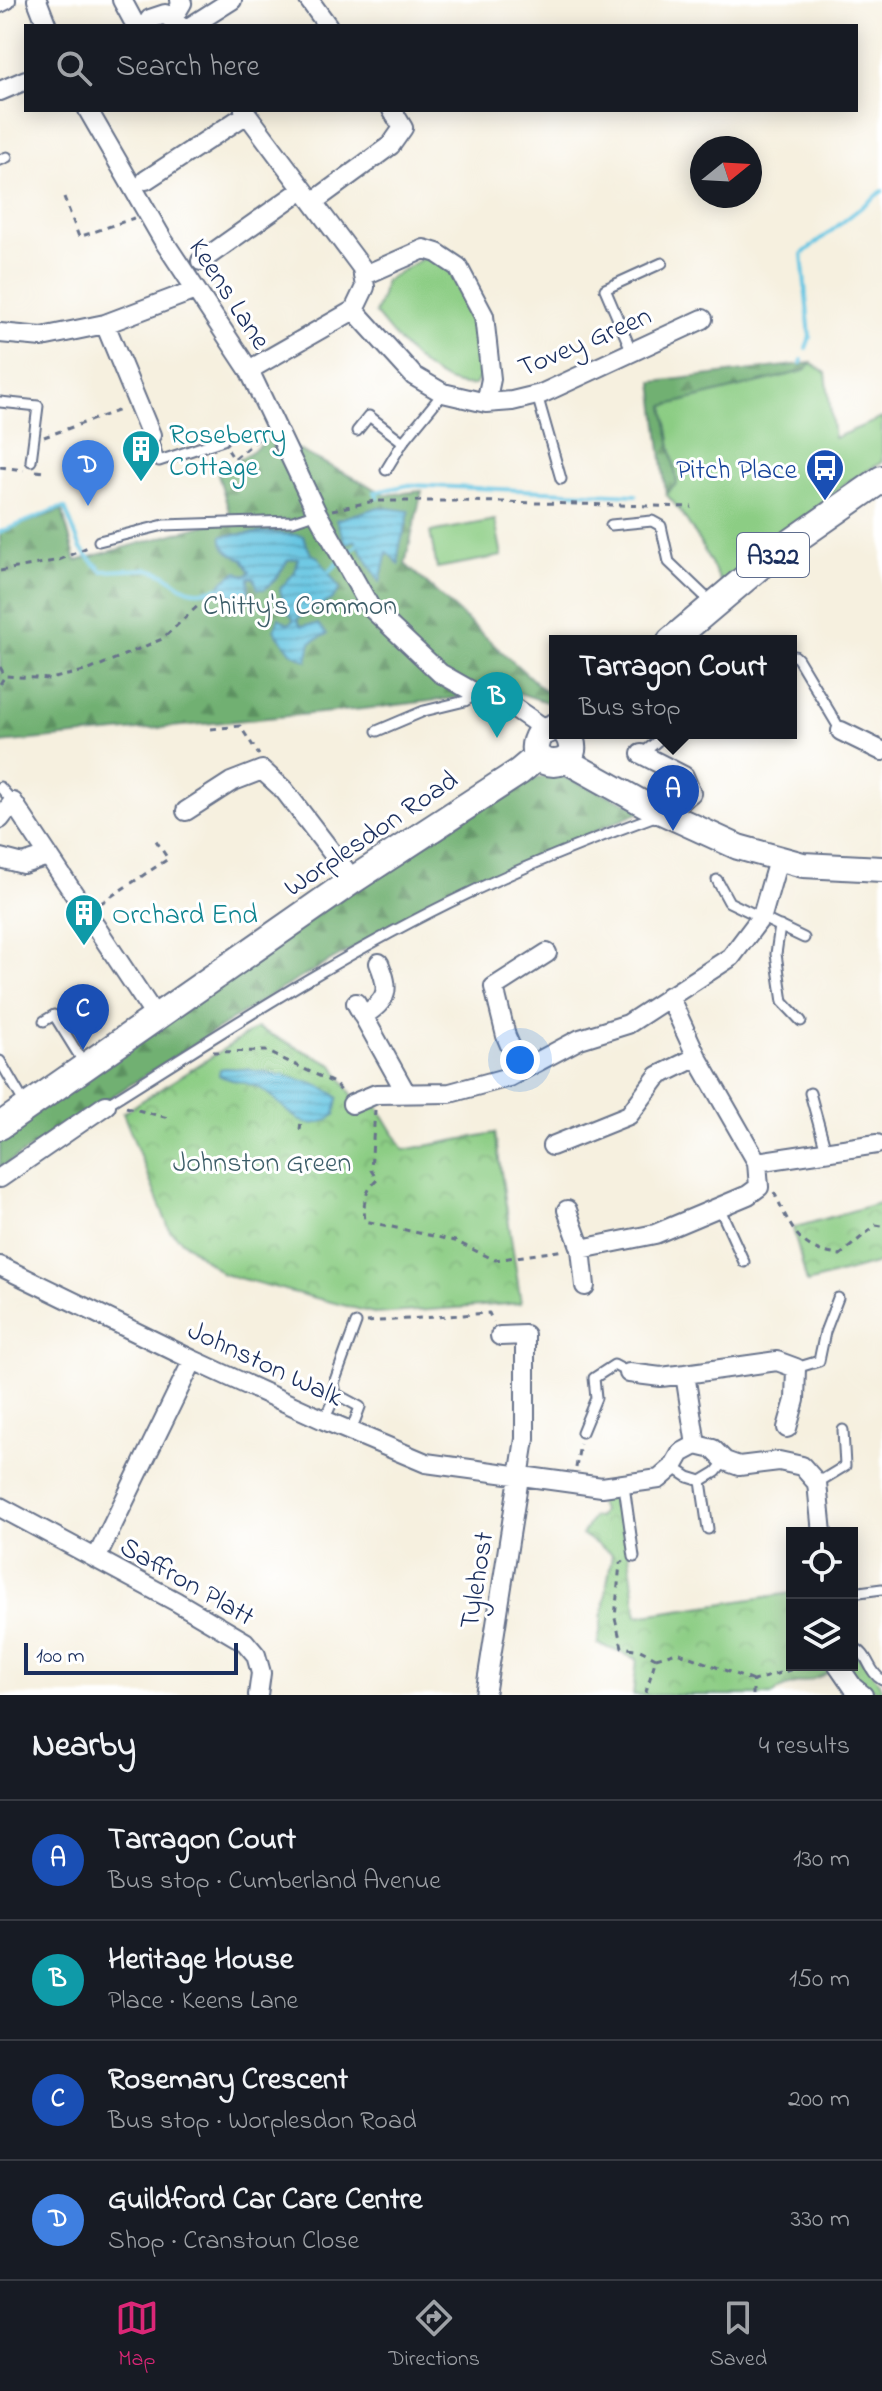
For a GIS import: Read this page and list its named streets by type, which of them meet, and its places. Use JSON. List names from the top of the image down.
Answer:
{
  "streets": {
    "main road": ["A322", "Worplesdon Road"],
    "street": [
      "Keens Lane",
      "Tovey Green",
      "Johnston Walk",
      "Saffron Platt",
      "Tylehost"
    ]
  },
  "crossings": [
    ["Johnston Walk", "Saffron Platt"],
    ["Johnston Walk", "Tylehost"]
  ],
  "parks": ["Chitty's Common", "Johnston Green"],
  "places": {
    "building": ["Roseberry Cottage", "Orchard End"],
    "bus stop": ["Pitch Place"]
  },
  "scale_bar": "100 m",
  "north": "right",
  "page": {
    "search": "Search here",
    "pins": [
      "D",
      "B",
      "A",
      "C"
    ],
    "popup": ["Tarragon Court", "Bus stop"],
    "scale": "100 m",
    "heading": ["Nearby", "4 results"],
    "list": [
      {
        "mark": "A",
        "name": "Tarragon Court",
        "note": "Bus stop · Cumberland Avenue",
        "value": "130 m"
      },
      {
        "mark": "B",
        "name": "Heritage House",
        "note": "Place · Keens Lane",
        "value": "150 m"
      },
      {
        "mark": "C",
        "name": "Rosemary Crescent",
        "note": "Bus stop · Worplesdon Road",
        "value": "200 m"
      },
      {
        "mark": "D",
        "name": "Guildford Car Care Centre",
        "note": "Shop · Cranstoun Close",
        "value": "330 m"
      }
    ],
    "nav": ["Map", "Directions", "Saved"]
  }
}
